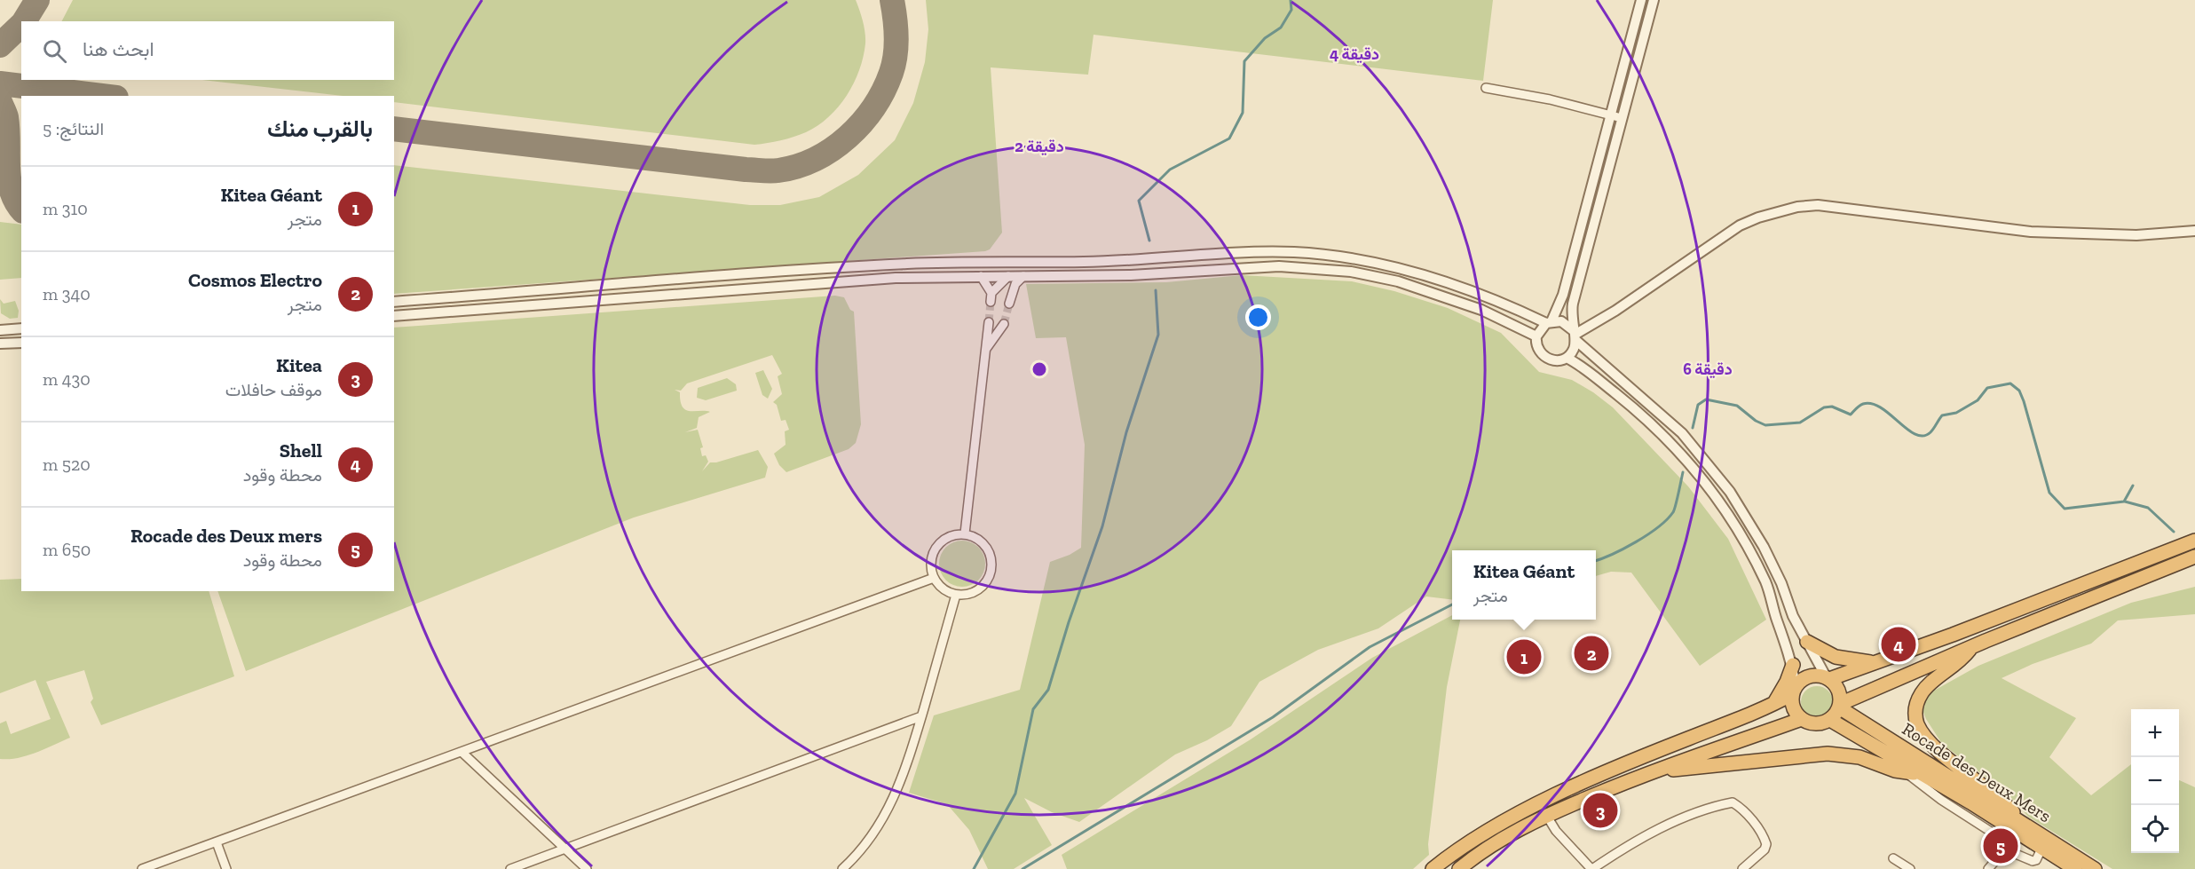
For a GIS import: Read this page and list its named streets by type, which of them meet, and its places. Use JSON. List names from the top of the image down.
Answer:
{
  "streets": {
    "highway": ["Rocade des Deux Mers"]
  },
  "page": {
    "search": "ابحث هنا",
    "heading": ["بالقرب منك", "النتائج: 5"],
    "list": [
      {
        "mark": "1",
        "name": "Kitea Géant",
        "note": "متجر",
        "value": "310 m"
      },
      {
        "mark": "2",
        "name": "Cosmos Electro",
        "note": "متجر",
        "value": "340 m"
      },
      {
        "mark": "3",
        "name": "Kitea",
        "note": "موقف حافلات",
        "value": "430 m"
      },
      {
        "mark": "4",
        "name": "Shell",
        "note": "محطة وقود",
        "value": "520 m"
      },
      {
        "mark": "5",
        "name": "Rocade des Deux mers",
        "note": "محطة وقود",
        "value": "650 m"
      }
    ],
    "popup": ["Kitea Géant", "متجر"],
    "pins": [
      "4",
      "2",
      "1",
      "3",
      "5"
    ],
    "map_buttons": ["+", "−"]
  },
  "rings": ["4 دقيقة", "2 دقيقة", "6 دقيقة"]
}
